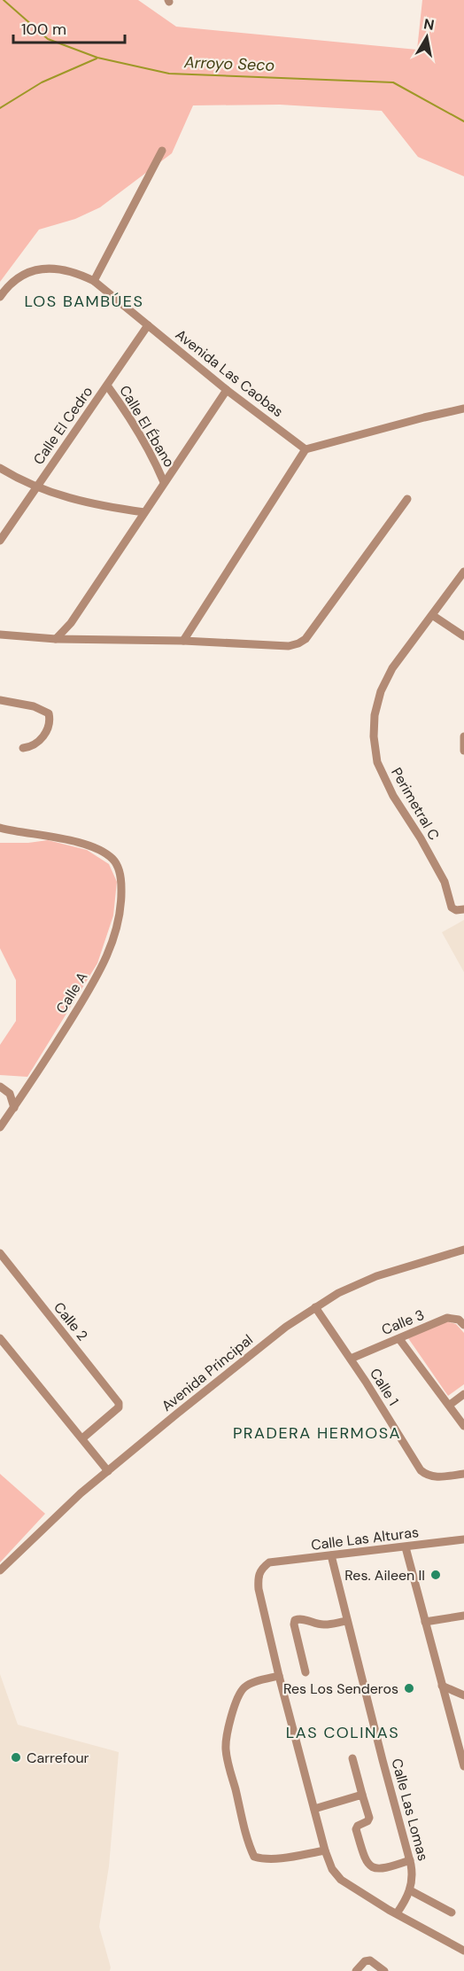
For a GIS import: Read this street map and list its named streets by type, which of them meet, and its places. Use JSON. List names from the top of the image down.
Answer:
{
  "streets": {
    "street": [
      "Avenida Las Caobas",
      "Calle El Cedro",
      "Calle El Ébano",
      "Perimetral C",
      "Calle A",
      "Calle 2",
      "Calle 3",
      "Avenida Principal",
      "Calle 1",
      "Calle Las Alturas",
      "Calle Las Lomas"
    ]
  },
  "crossings": [
    ["Avenida Las Caobas", "Calle El Cedro"],
    ["Calle El Cedro", "Calle El Ébano"],
    ["Calle 3", "Calle 1"],
    ["Avenida Principal", "Calle 1"],
    ["Calle Las Alturas", "Calle Las Lomas"]
  ],
  "districts": ["LOS BAMBÚES", "PRADERA HERMOSA", "LAS COLINAS"],
  "water": ["Arroyo Seco"],
  "places": ["Res. Aileen II", "Res Los Senderos", "Carrefour"],
  "scale_bar": "100 m",
  "north": "top"
}
